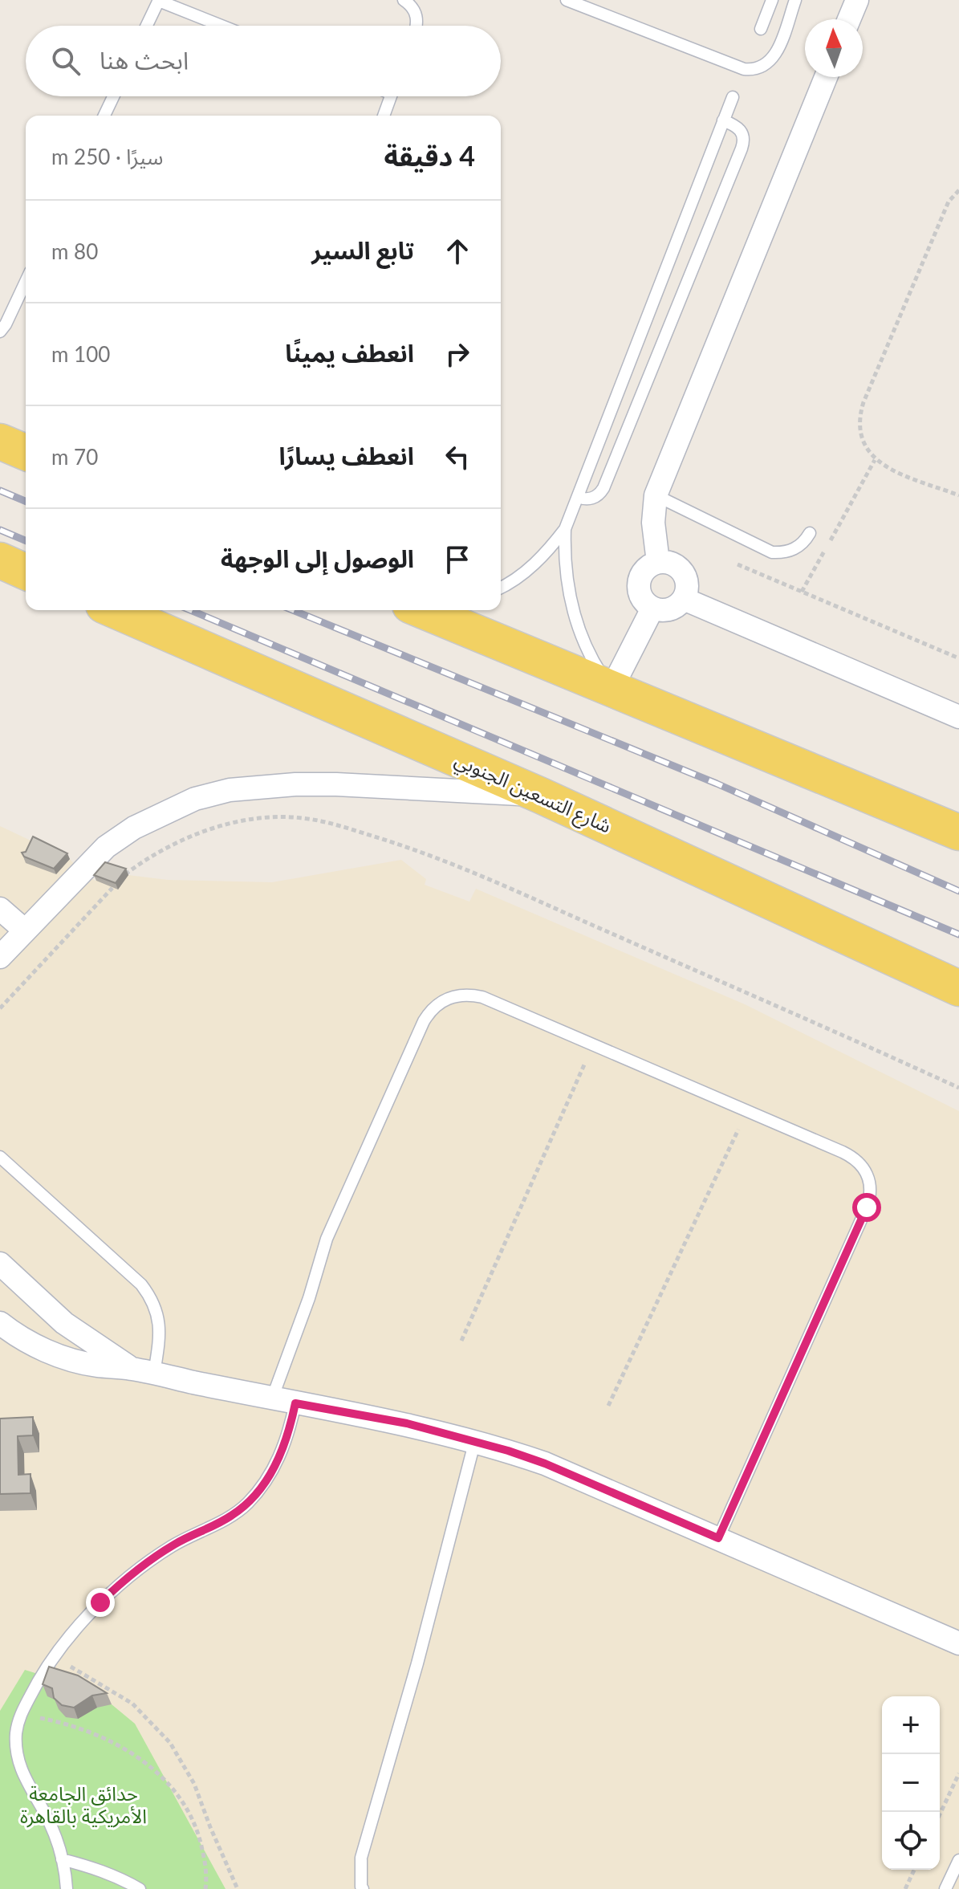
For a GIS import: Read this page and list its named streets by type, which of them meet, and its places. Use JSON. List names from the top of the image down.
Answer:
{
  "streets": {
    "main road": ["شارع التسعين الجنوبي"]
  },
  "parks": ["حدائق الجامعة الأمريكية بالقاهرة"],
  "north": "top",
  "page": {
    "search": "ابحث هنا",
    "heading": ["4 دقيقة", "سيرًا · 250 m"],
    "list": [
      ["تابع السير", "80 m"],
      ["انعطف يمينًا", "100 m"],
      ["انعطف يسارًا", "70 m"],
      "الوصول إلى الوجهة"
    ],
    "map_buttons": ["+", "−"]
  }
}
